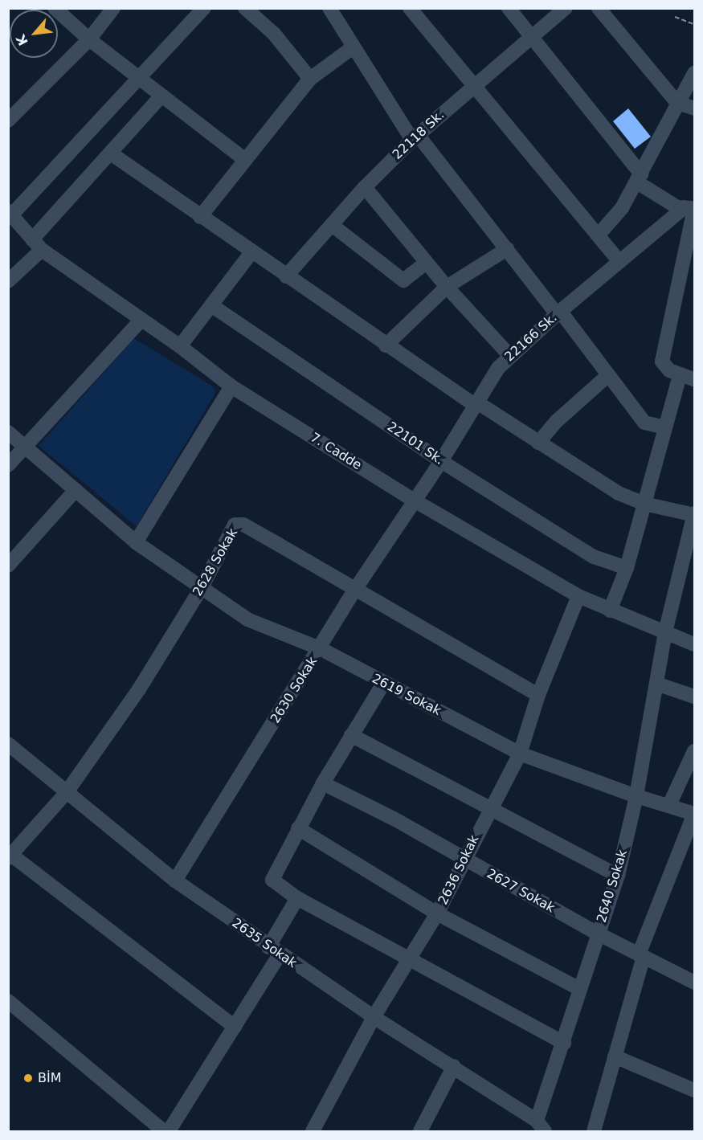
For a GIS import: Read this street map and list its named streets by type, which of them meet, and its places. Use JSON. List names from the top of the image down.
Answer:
{
  "streets": {
    "street": [
      "22118 Sk.",
      "22166 Sk.",
      "22101 Sk.",
      "7. Cadde",
      "2628 Sokak",
      "2630 Sokak",
      "2619 Sokak",
      "2636 Sokak",
      "2640 Sokak",
      "2627 Sokak",
      "2635 Sokak"
    ]
  },
  "crossings": [
    ["22166 Sk.", "22101 Sk."],
    ["22166 Sk.", "7. Cadde"],
    ["22166 Sk.", "2630 Sokak"],
    ["7. Cadde", "2630 Sokak"],
    ["7. Cadde", "2636 Sokak"],
    ["7. Cadde", "2640 Sokak"],
    ["2628 Sokak", "2630 Sokak"],
    ["2628 Sokak", "2619 Sokak"],
    ["2628 Sokak", "2636 Sokak"],
    ["2628 Sokak", "2635 Sokak"],
    ["2630 Sokak", "2619 Sokak"],
    ["2630 Sokak", "2635 Sokak"],
    ["2619 Sokak", "2636 Sokak"],
    ["2619 Sokak", "2640 Sokak"],
    ["2636 Sokak", "2627 Sokak"],
    ["2636 Sokak", "2635 Sokak"],
    ["2640 Sokak", "2627 Sokak"],
    ["2640 Sokak", "2635 Sokak"]
  ],
  "places": ["BİM"],
  "north": "bottom left"
}
